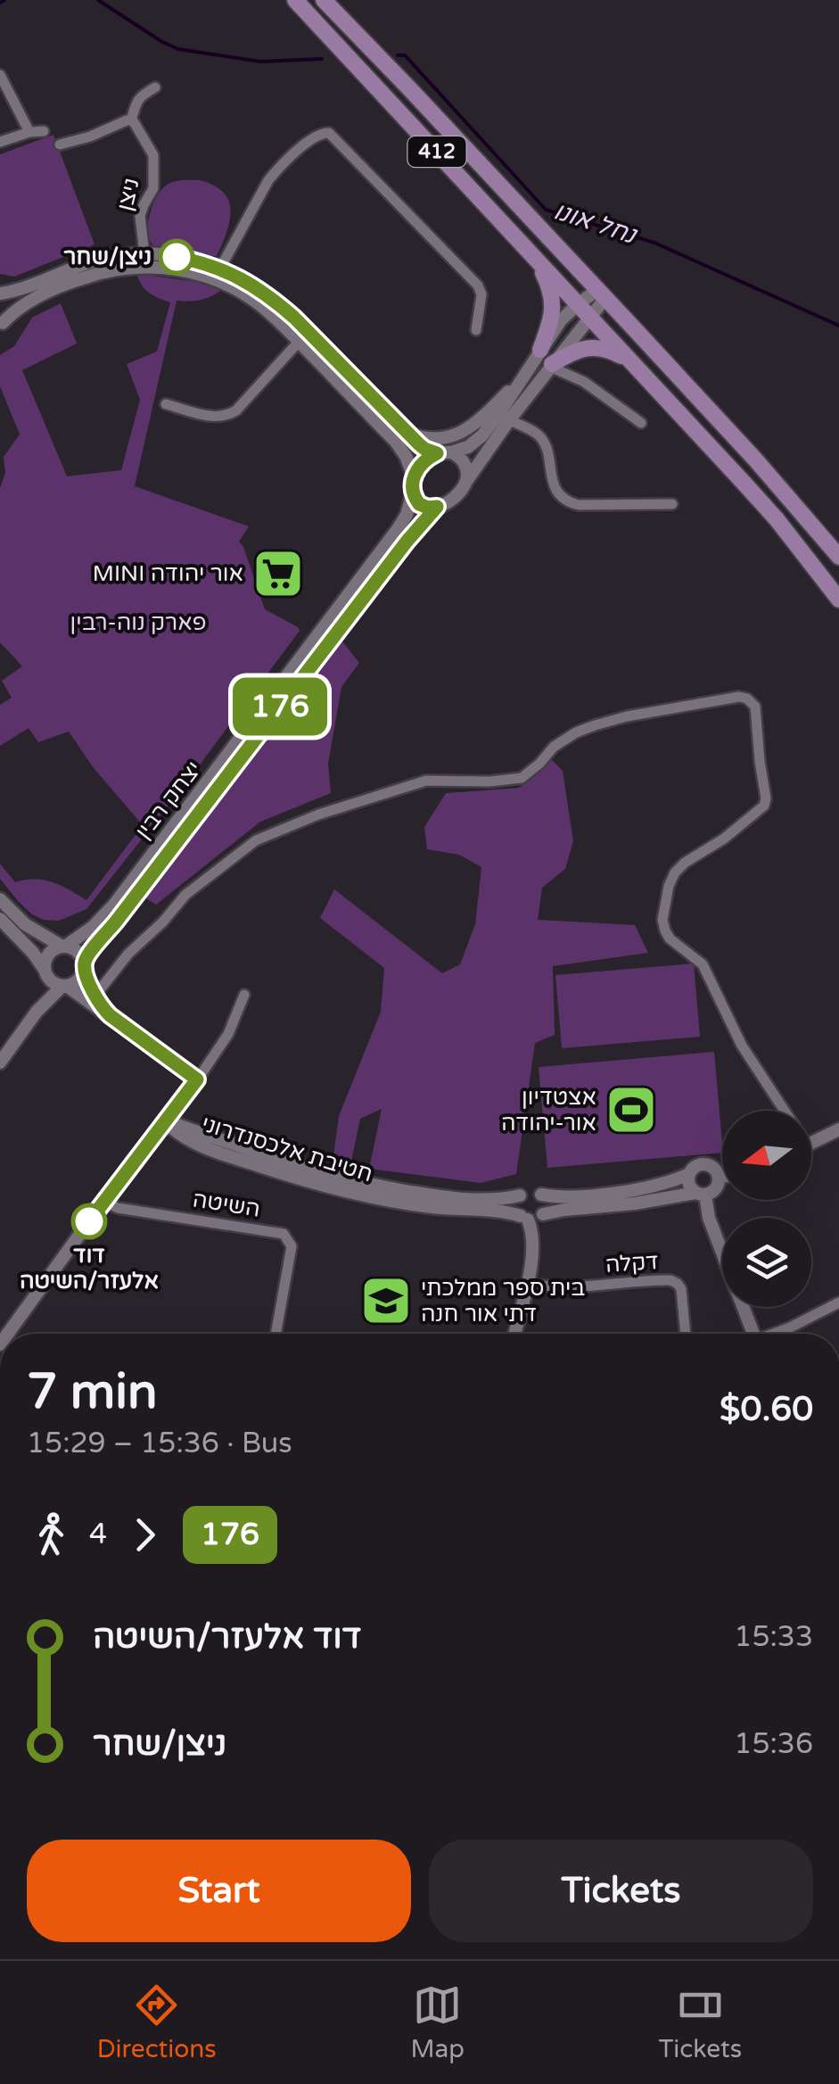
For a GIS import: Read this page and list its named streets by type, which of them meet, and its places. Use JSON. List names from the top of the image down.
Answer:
{
  "streets": {
    "main road": ["412"],
    "street": [
      "ניצן",
      "יצחק רבין",
      "חטיבת אלכסנדרוני",
      "השיטה",
      "דקלה"
    ]
  },
  "water": ["נחל אונו"],
  "parks": ["פארק נוה-רבין"],
  "places": {
    "other": ["ניצן/שחר", "דוד אלעזר/השיטה"],
    "supermarket": ["MINI אור יהודה"],
    "sports": ["אצטדיון אור-יהודה"],
    "school or university": ["בית ספר ממלכתי דתי אור חנה"]
  },
  "lines": ["bus line 176"],
  "north": "left",
  "page": {
    "on_map": "176",
    "heading": ["7 min", "15:29 – 15:36 · Bus", "$0.60"],
    "legs": ["4", "176"],
    "list": [
      {
        "name": "דוד אלעזר/השיטה",
        "value": "15:33"
      },
      {
        "name": "ניצן/שחר",
        "value": "15:36"
      }
    ],
    "buttons": ["Start", "Tickets"],
    "tabs": ["Directions", "Map", "Tickets"]
  }
}
